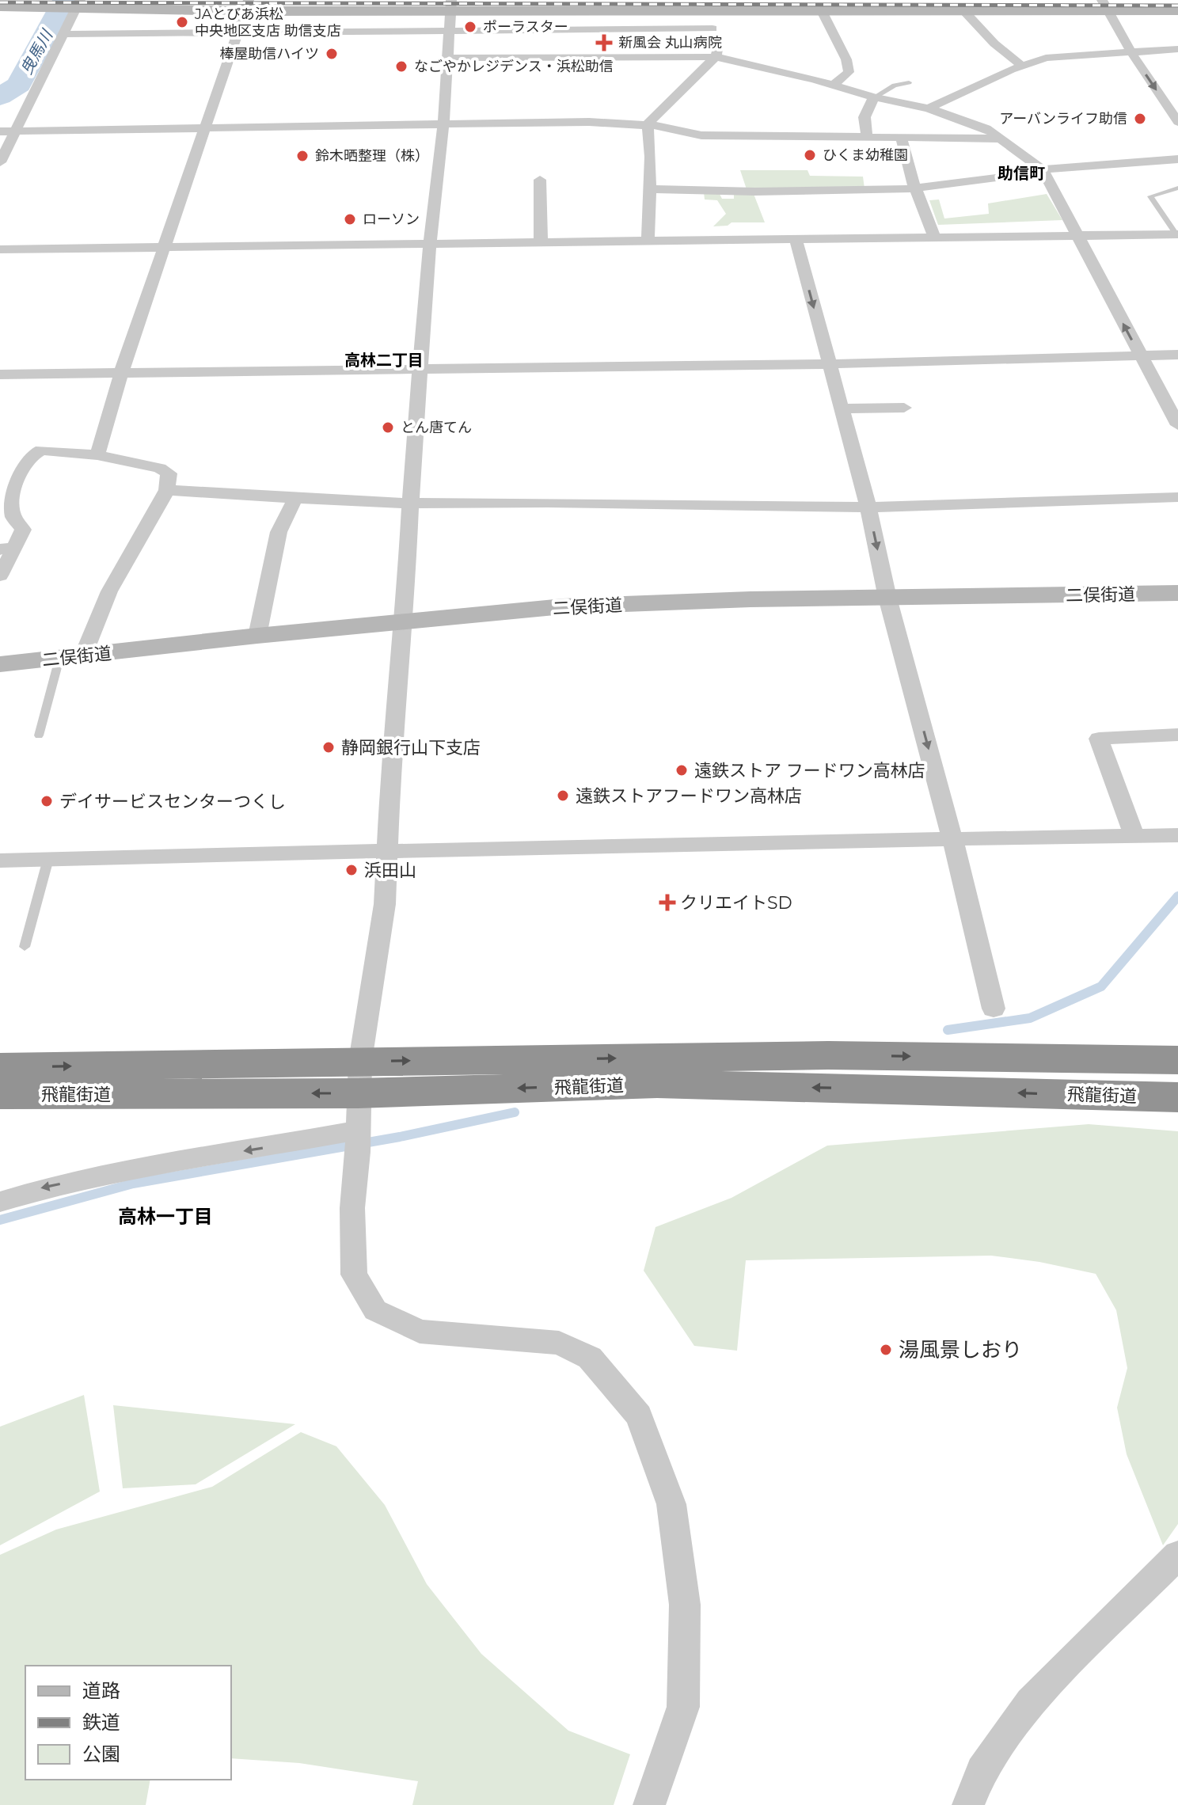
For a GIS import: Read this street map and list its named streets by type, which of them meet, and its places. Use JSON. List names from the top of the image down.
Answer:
{
  "streets": {
    "highway": ["飛龍街道"],
    "street": ["二俣街道"]
  },
  "districts": ["助信町", "高林二丁目", "高林一丁目"],
  "water": ["曳馬川"],
  "places": {
    "other": [
      "JAとぴあ浜松 中央地区支店 助信支店",
      "ポーラスター",
      "棒屋助信ハイツ",
      "なごやかレジデンス・浜松助信",
      "アーバンライフ助信",
      "ひくま幼稚園",
      "鈴木晒整理（株）",
      "ローソン",
      "とん唐てん",
      "静岡銀行山下支店",
      "遠鉄ストア フードワン高林店",
      "遠鉄ストアフードワン高林店",
      "デイサービスセンターつくし",
      "浜田山",
      "湯風景しおり"
    ],
    "health": ["新風会 丸山病院", "クリエイトSD"]
  },
  "legend": ["道路", "鉄道", "公園"]
}
